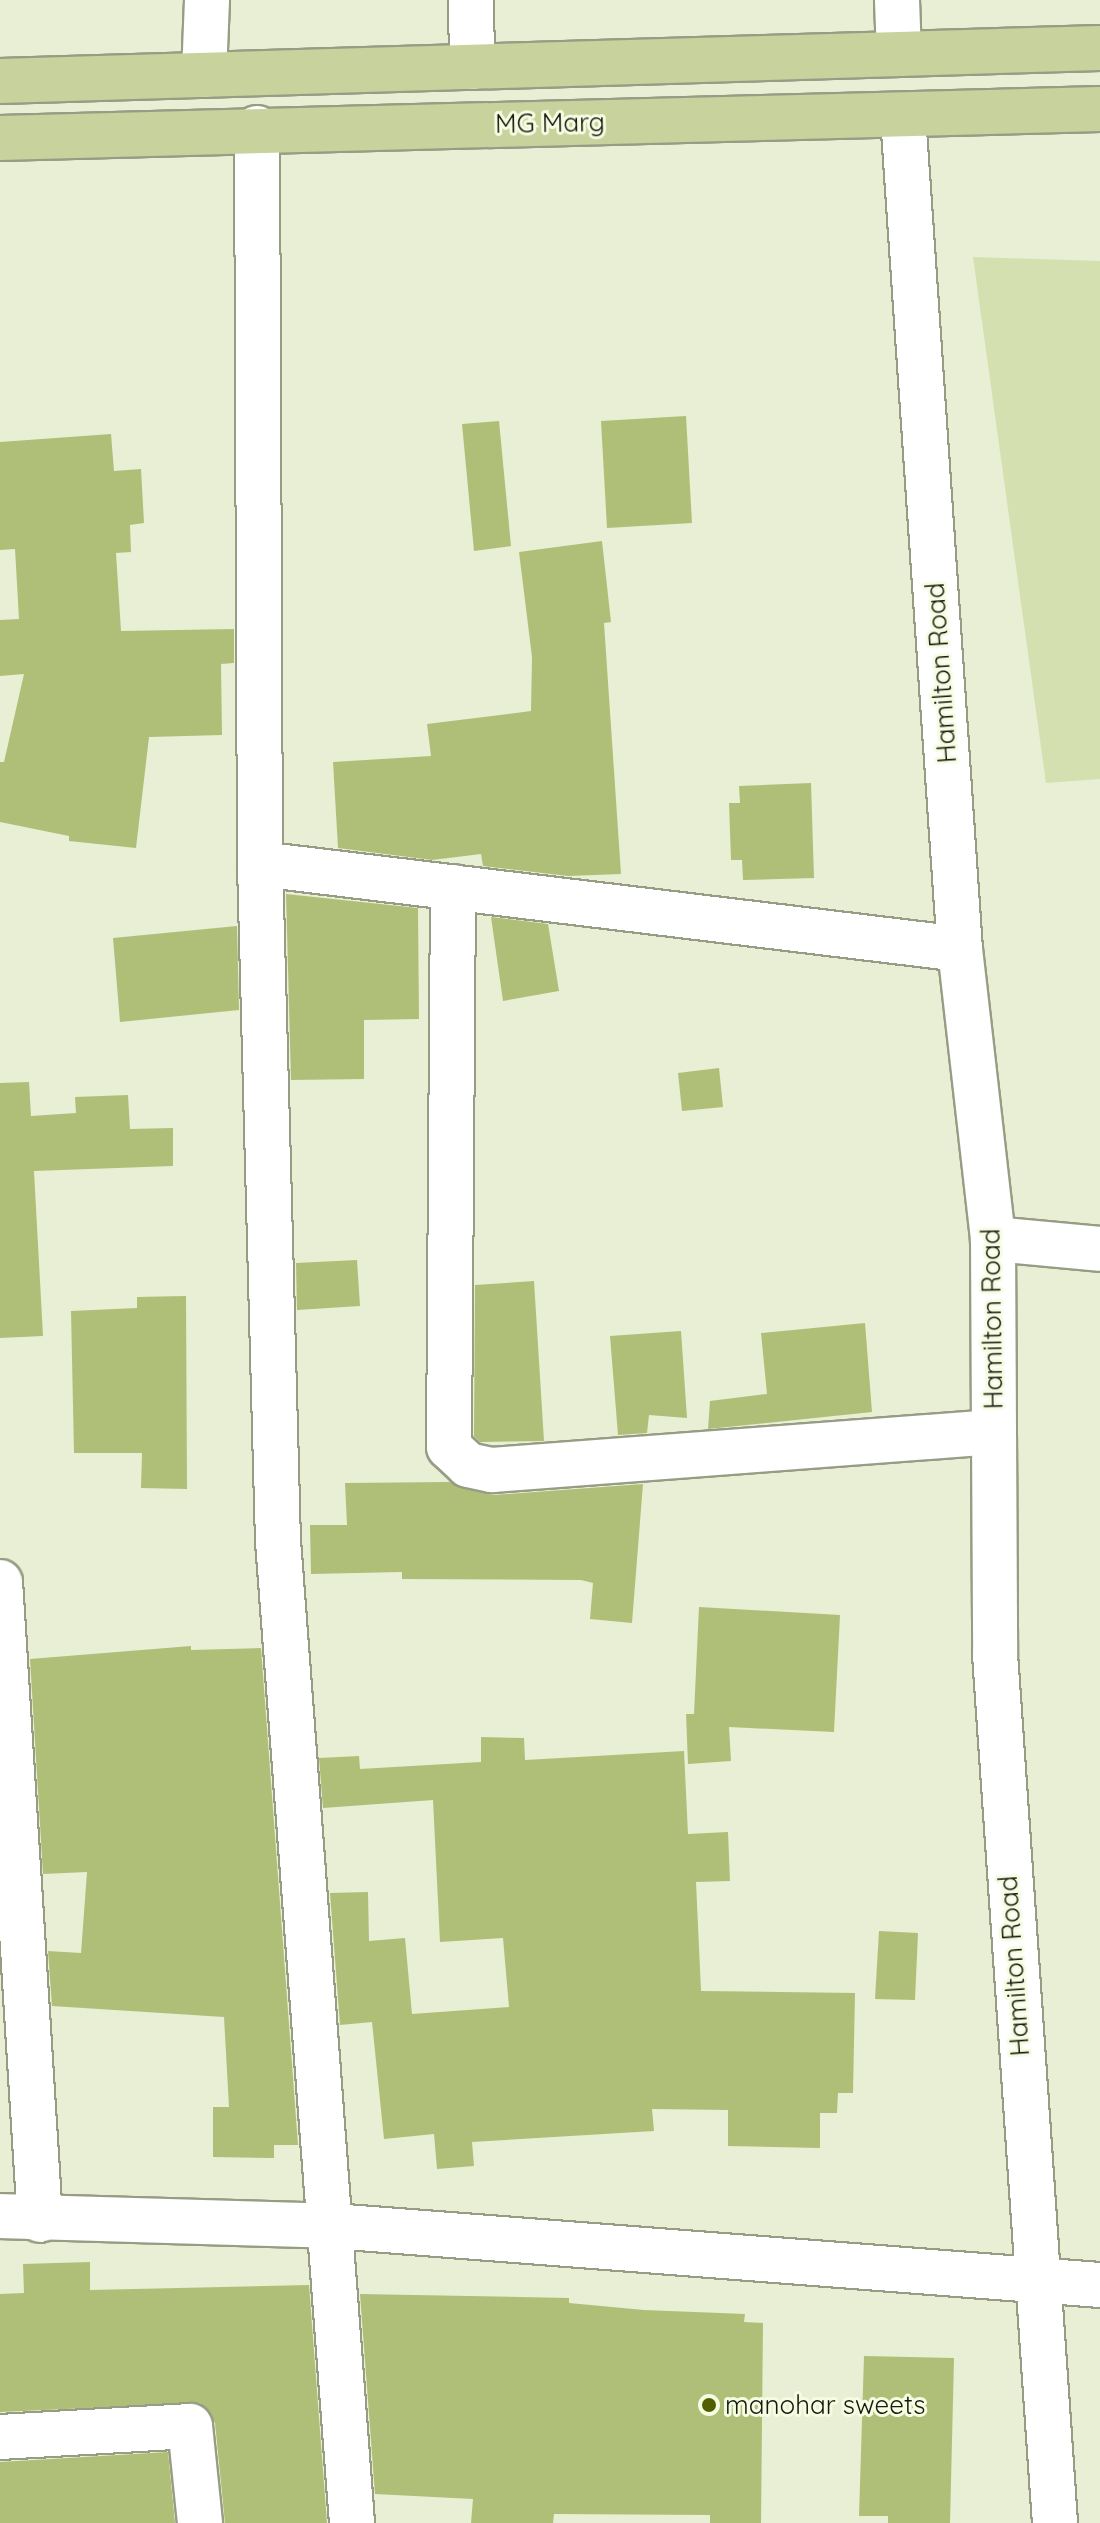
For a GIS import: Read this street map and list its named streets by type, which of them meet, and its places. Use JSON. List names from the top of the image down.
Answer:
{
  "streets": {
    "main road": ["MG Marg"],
    "street": ["Hamilton Road"]
  },
  "crossings": [
    ["MG Marg", "Hamilton Road"]
  ],
  "places": ["manohar sweets"]
}
